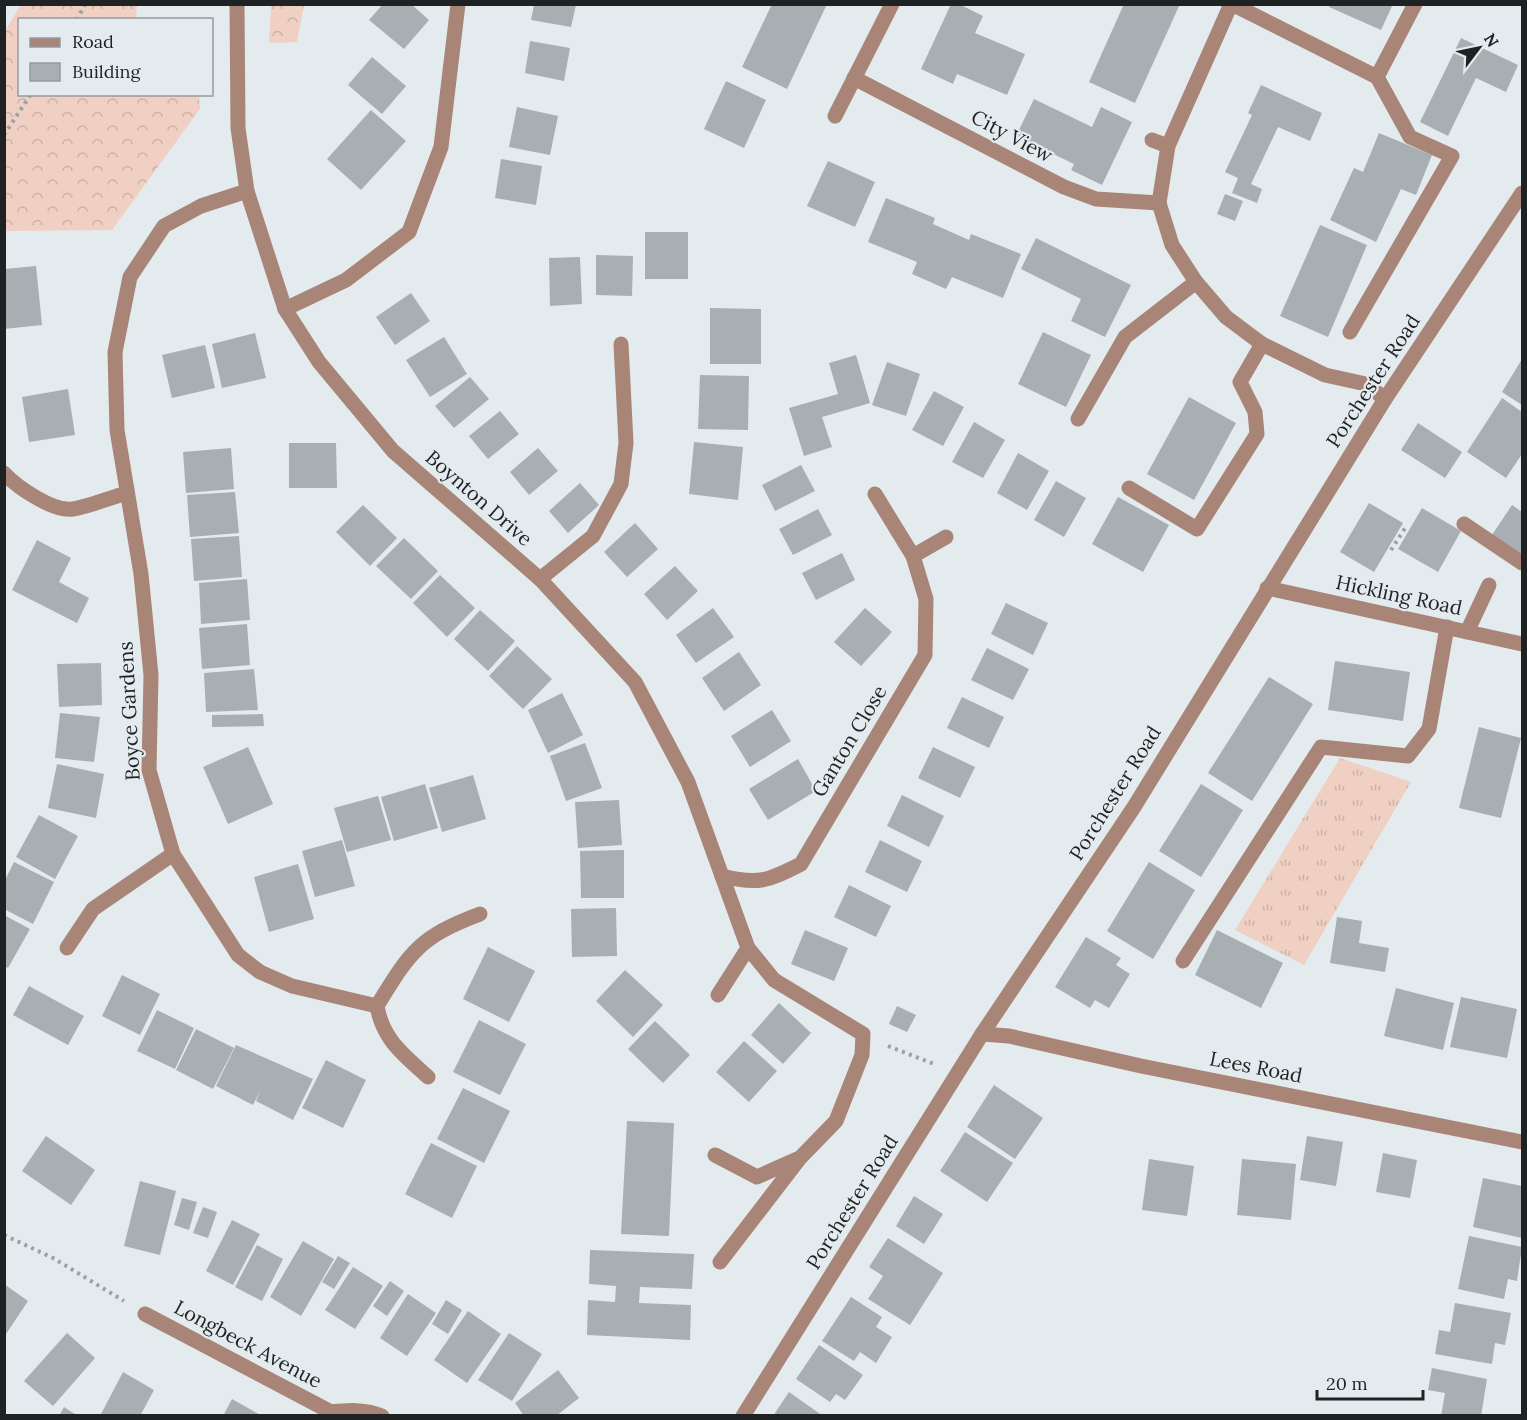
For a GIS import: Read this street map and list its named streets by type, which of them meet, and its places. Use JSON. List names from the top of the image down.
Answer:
{
  "streets": {
    "street": [
      "City View",
      "Porchester Road",
      "Boynton Drive",
      "Hickling Road",
      "Boyce Gardens",
      "Ganton Close",
      "Lees Road",
      "Longbeck Avenue"
    ]
  },
  "crossings": [
    ["Porchester Road", "Hickling Road"],
    ["Porchester Road", "Lees Road"],
    ["Boynton Drive", "Boyce Gardens"],
    ["Boynton Drive", "Ganton Close"]
  ],
  "legend": ["Road", "Building"],
  "scale_bar": "20 m",
  "north": "top right"
}
